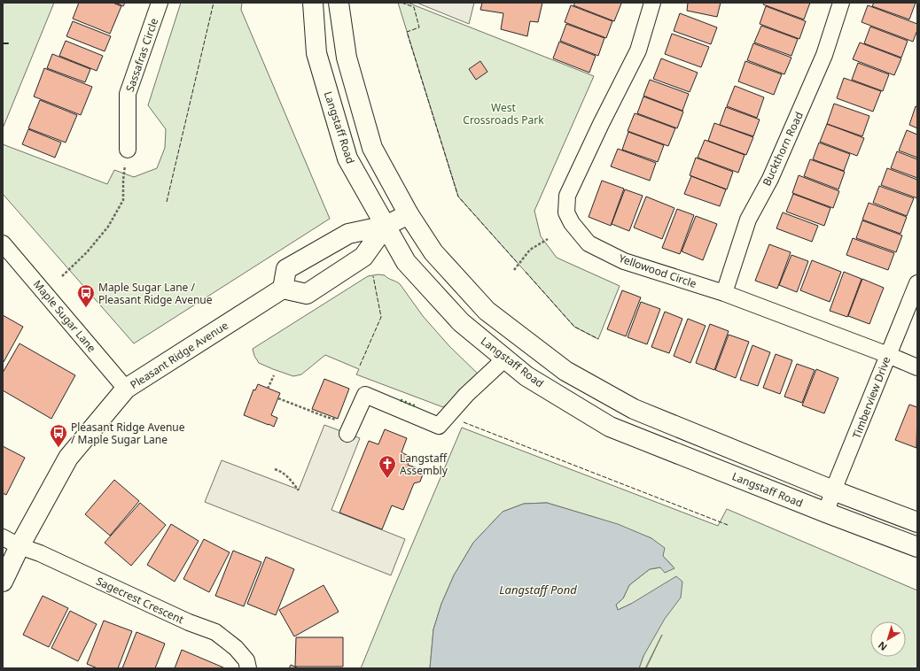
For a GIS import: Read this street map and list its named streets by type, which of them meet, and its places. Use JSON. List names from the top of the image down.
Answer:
{
  "streets": {
    "main road": ["Langstaff Road", "Pleasant Ridge Avenue"],
    "street": [
      "Sassafras Circle",
      "Buckthorn Road",
      "Yellowood Circle",
      "Maple Sugar Lane",
      "Timberview Drive",
      "Sagecrest Crescent"
    ]
  },
  "crossings": [
    ["Langstaff Road", "Timberview Drive"],
    ["Buckthorn Road", "Yellowood Circle"],
    ["Yellowood Circle", "Timberview Drive"],
    ["Maple Sugar Lane", "Pleasant Ridge Avenue"],
    ["Pleasant Ridge Avenue", "Sagecrest Crescent"]
  ],
  "water": ["Langstaff Pond"],
  "parks": ["West Crossroads Park"],
  "places": {
    "bus stop": ["Maple Sugar Lane / Pleasant Ridge Avenue", "Pleasant Ridge Avenue / Maple Sugar Lane"],
    "church": ["Langstaff Assembly"]
  },
  "north": "bottom left"
}
